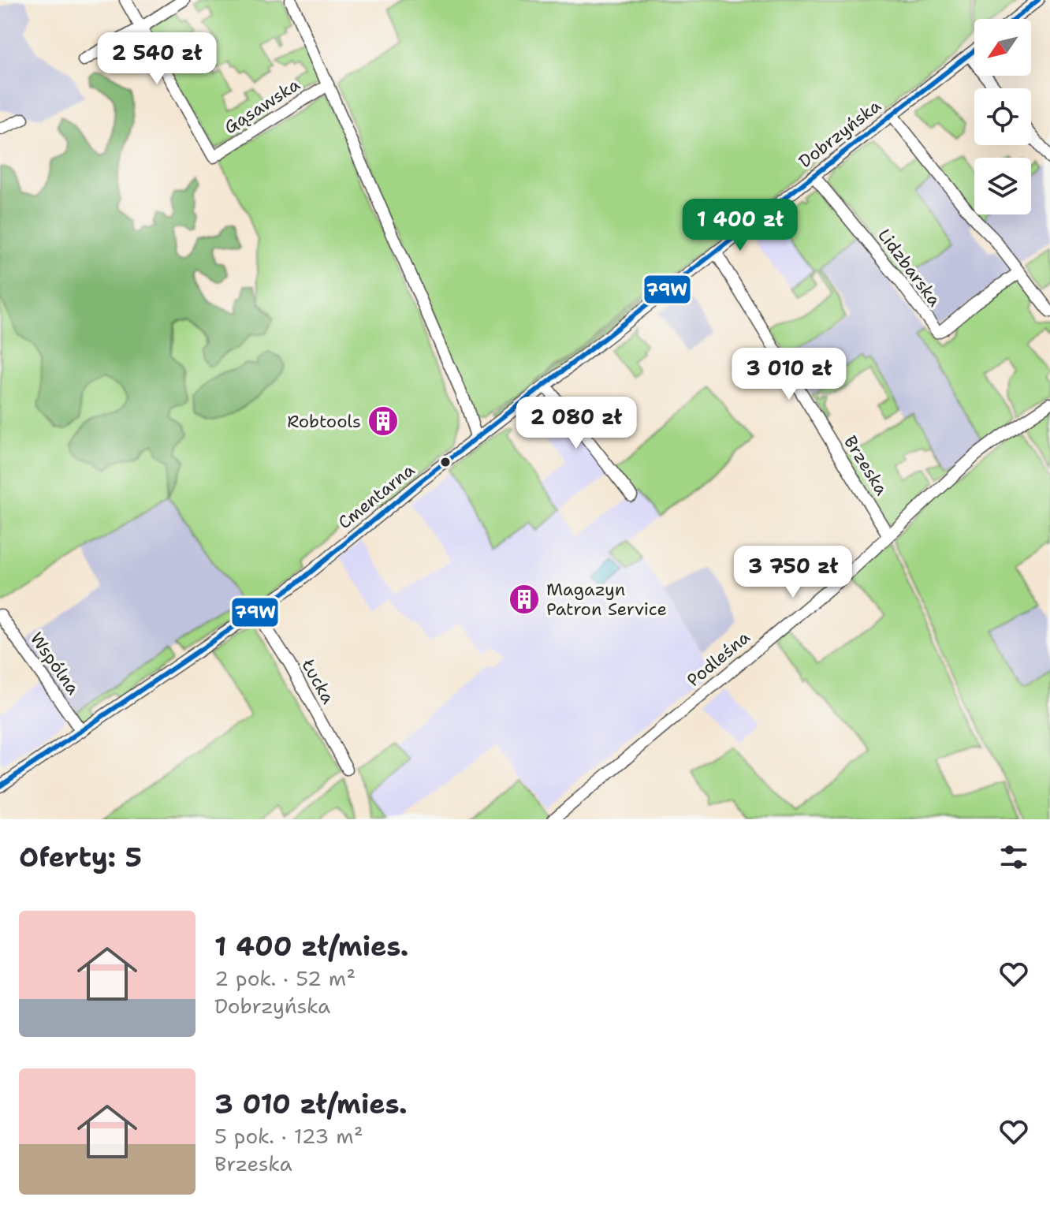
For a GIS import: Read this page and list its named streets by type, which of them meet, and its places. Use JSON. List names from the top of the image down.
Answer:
{
  "streets": {
    "street": [
      "Gąsawska",
      "Dobrzyńska",
      "Lidzbarska",
      "Brzeska",
      "Cmentarna",
      "Podleśna",
      "Wspólna",
      "Łucka"
    ]
  },
  "crossings": [
    ["Dobrzyńska", "Lidzbarska"],
    ["Dobrzyńska", "Brzeska"],
    ["Dobrzyńska", "Cmentarna"],
    ["Brzeska", "Podleśna"],
    ["Cmentarna", "Wspólna"],
    ["Cmentarna", "Łucka"]
  ],
  "places": {
    "building": ["Robtools", "Magazyn Patron Service"]
  },
  "lines": ["transit line 79W"],
  "north": "bottom left",
  "page": {
    "price": [
      "2 540 zł",
      "1 400 zł",
      "3 010 zł",
      "2 080 zł",
      "3 750 zł"
    ],
    "heading": "Oferty: 5",
    "list": [
      {
        "name": "1 400 zł/mies.",
        "note": "2 pok. · 52 m² · Dobrzyńska"
      },
      {
        "name": "3 010 zł/mies.",
        "note": "5 pok. · 123 m² · Brzeska"
      }
    ]
  }
}
